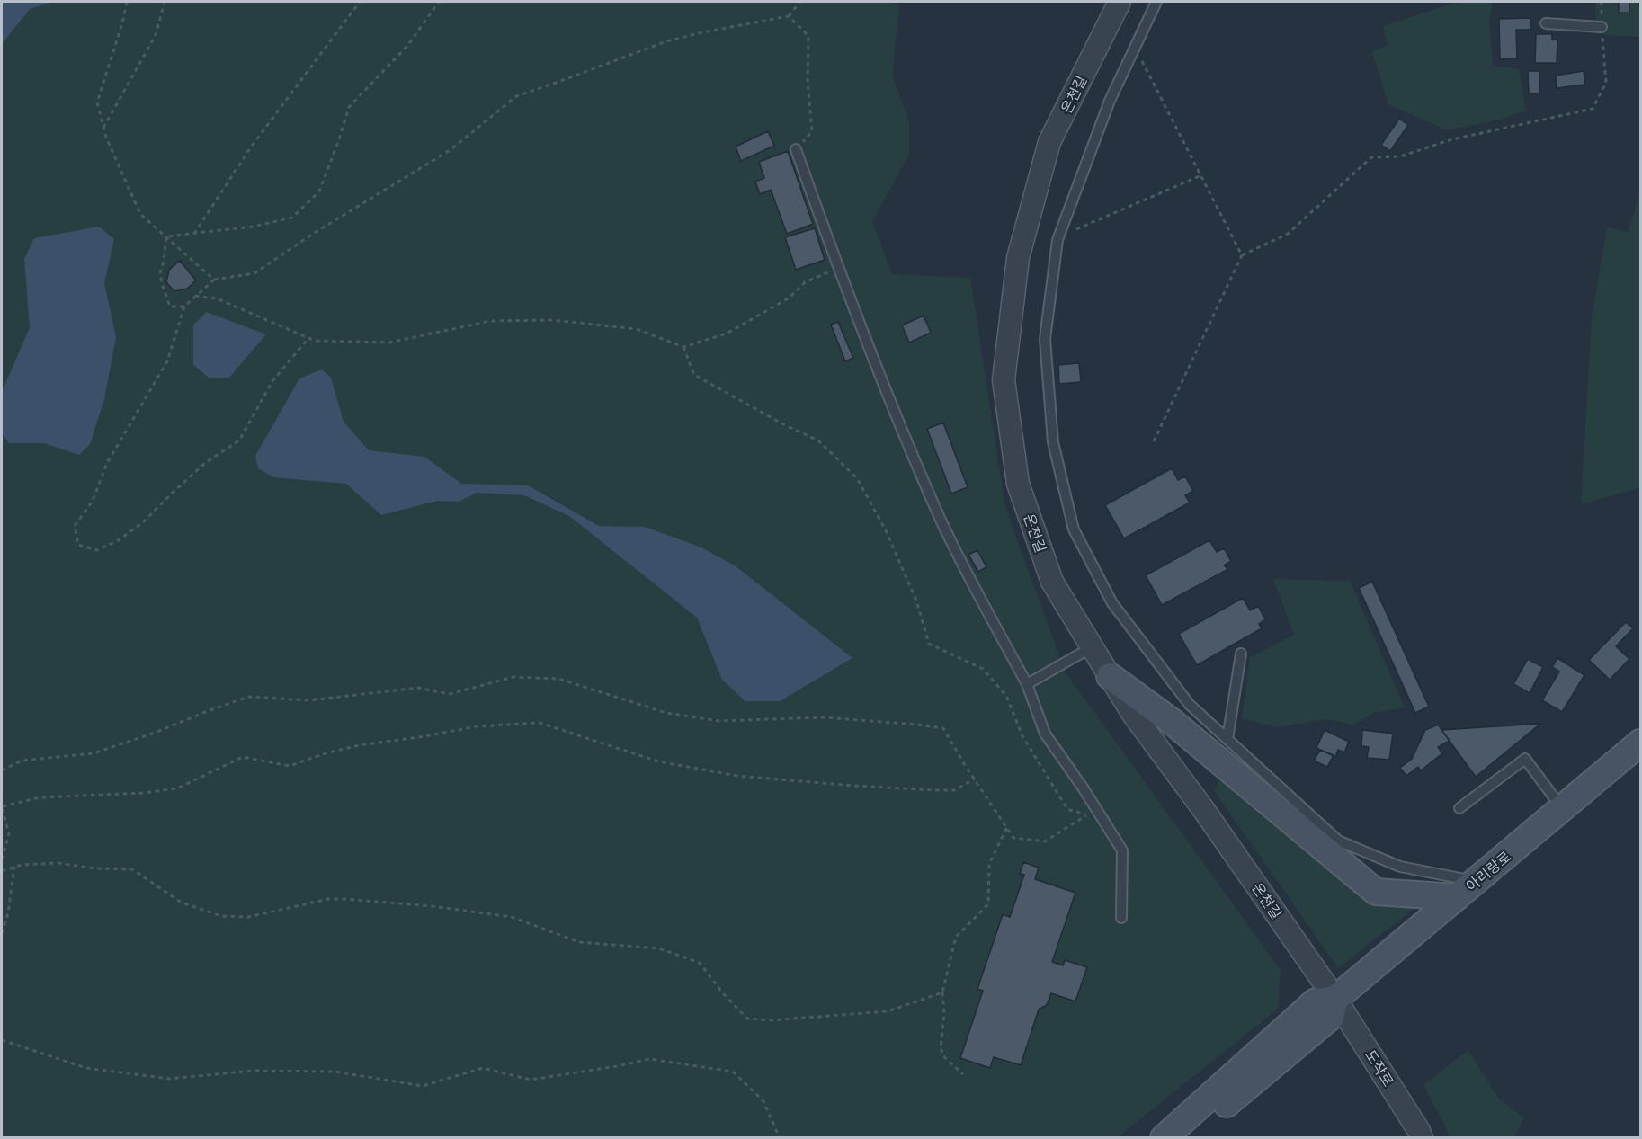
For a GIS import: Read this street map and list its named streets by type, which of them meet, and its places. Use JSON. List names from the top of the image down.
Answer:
{
  "streets": {
    "main road": ["아리랑로"],
    "street": ["온천길", "도작로"]
  },
  "crossings": [
    ["온천길", "아리랑로"],
    ["온천길", "도작로"],
    ["아리랑로", "도작로"]
  ]
}
